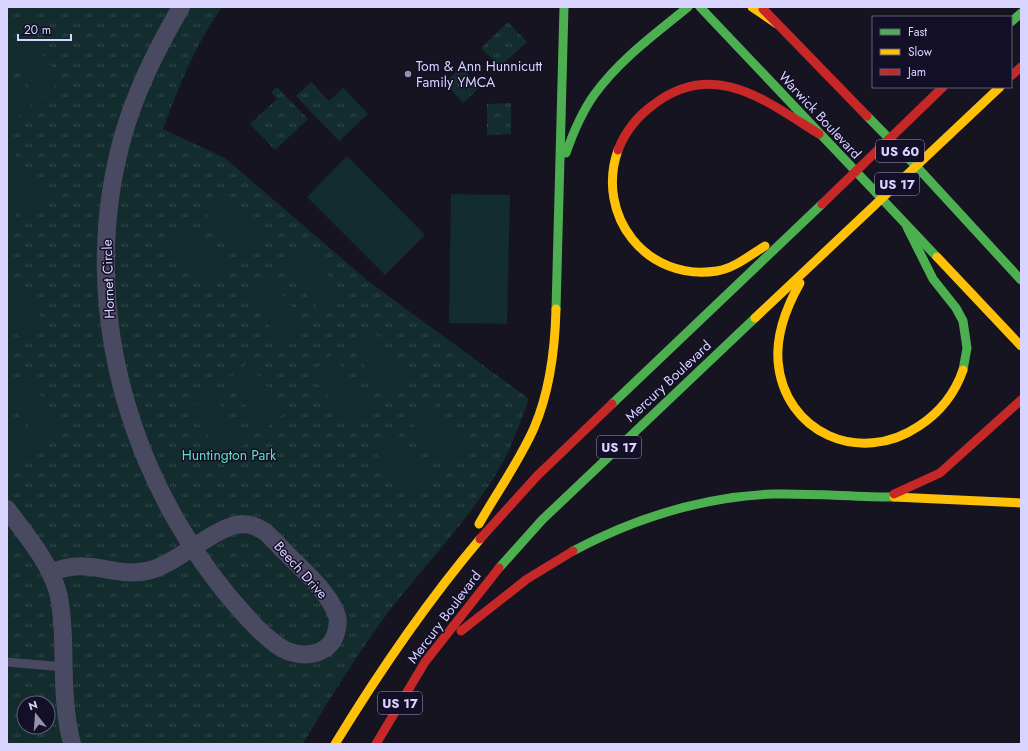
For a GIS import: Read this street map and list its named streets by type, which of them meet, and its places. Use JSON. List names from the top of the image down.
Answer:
{
  "streets": {
    "main road": [
      "Warwick Boulevard",
      "US 60",
      "US 17",
      "Mercury Boulevard"
    ],
    "street": ["Hornet Circle", "Beech Drive"]
  },
  "crossings": [
    ["Hornet Circle", "Beech Drive"]
  ],
  "parks": ["Huntington Park"],
  "places": ["Tom & Ann Hunnicutt Family YMCA"],
  "legend": ["Fast", "Slow", "Jam"],
  "scale_bar": "20 m",
  "north": "top"
}
